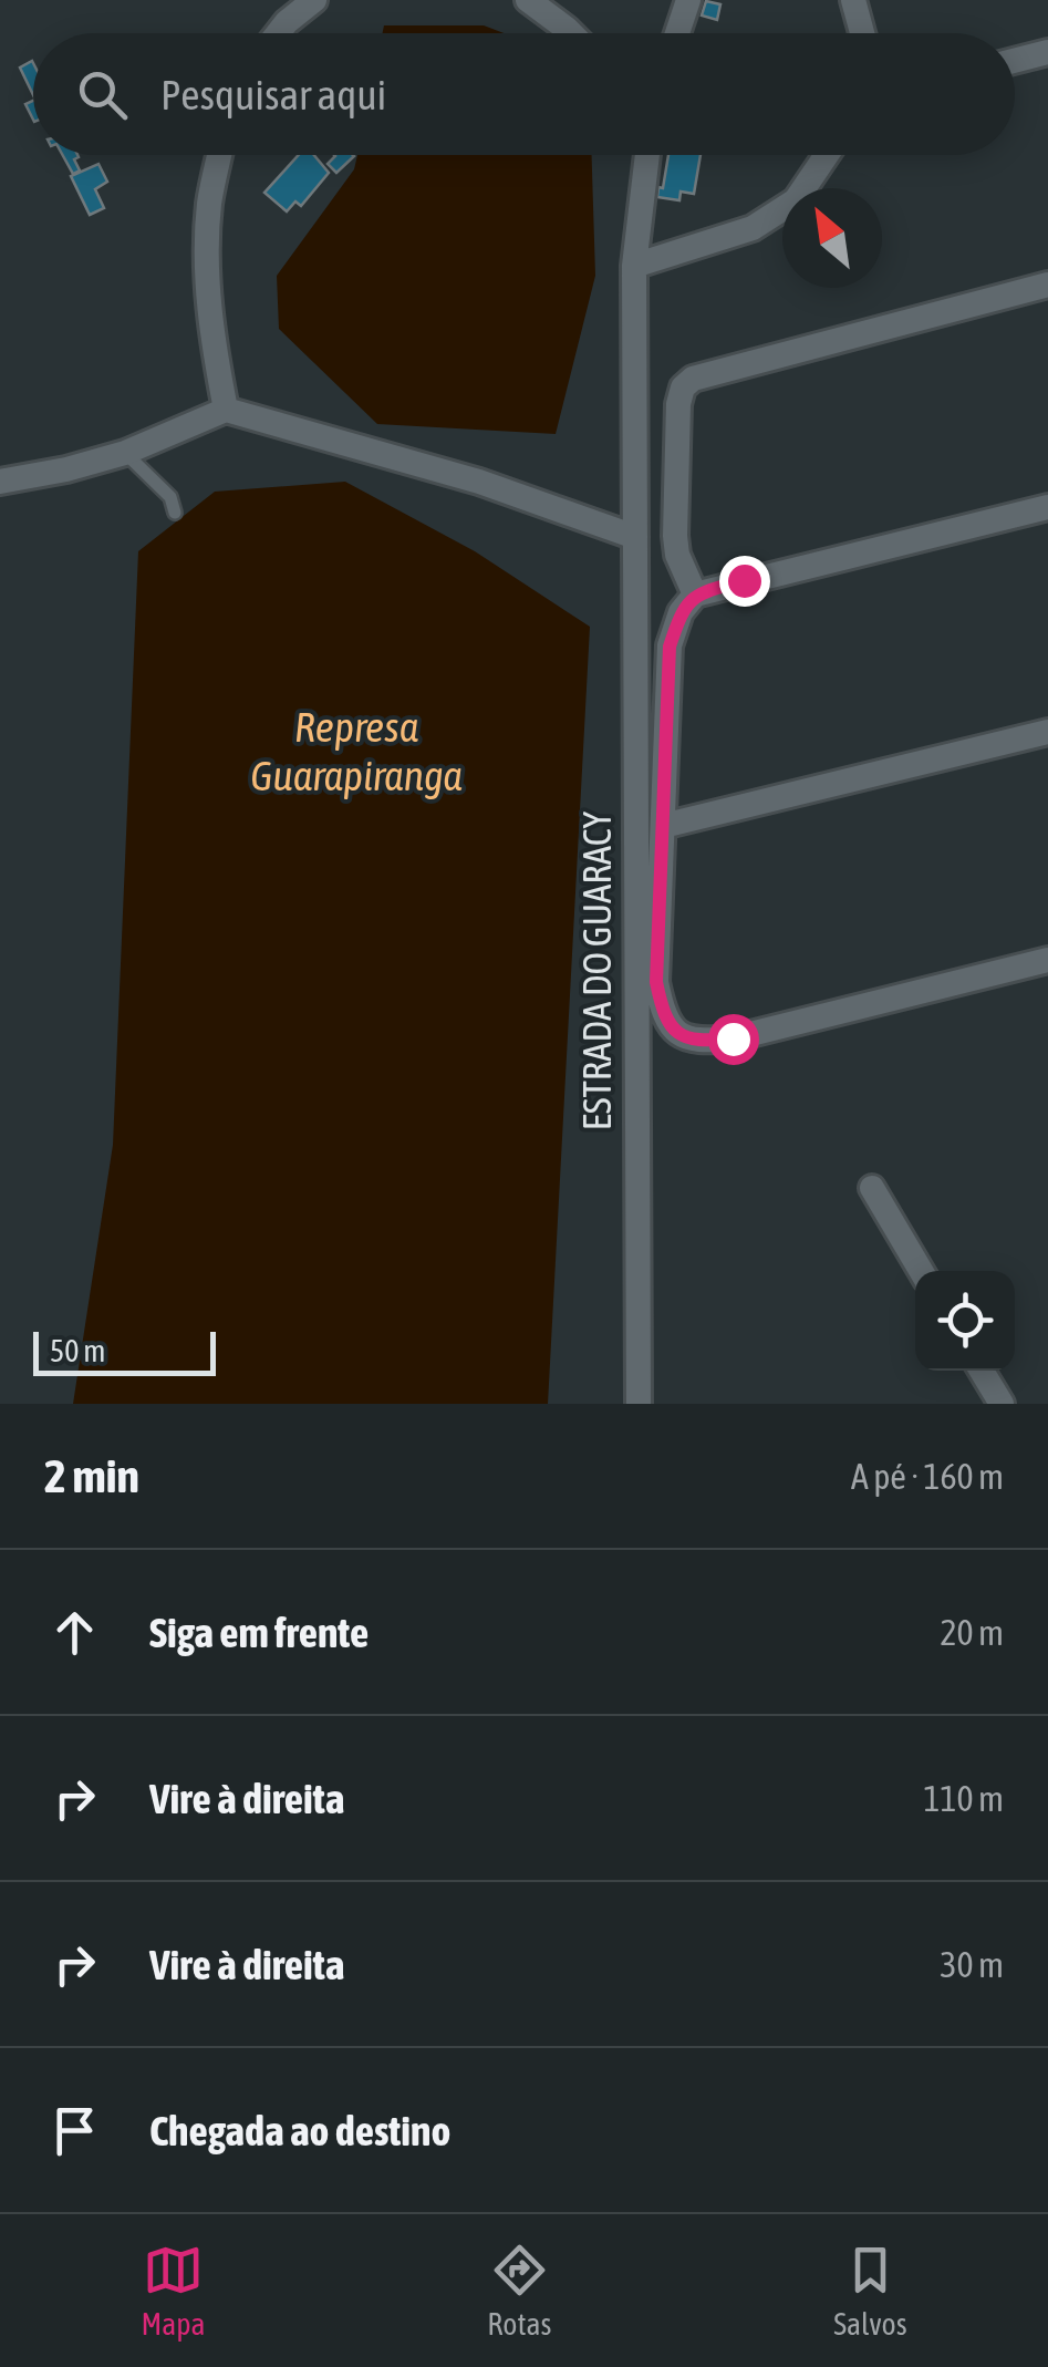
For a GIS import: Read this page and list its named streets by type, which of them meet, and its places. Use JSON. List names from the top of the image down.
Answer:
{
  "streets": {
    "street": ["ESTRADA DO GUARACY"]
  },
  "water": ["Represa Guarapiranga"],
  "scale_bar": "50 m",
  "north": "top left",
  "page": {
    "search": "Pesquisar aqui",
    "scale": "50 m",
    "heading": ["2 min", "A pé · 160 m"],
    "list": [
      ["Siga em frente", "20 m"],
      ["Vire à direita", "110 m"],
      ["Vire à direita", "30 m"],
      "Chegada ao destino"
    ],
    "nav": ["Mapa", "Rotas", "Salvos"]
  }
}
